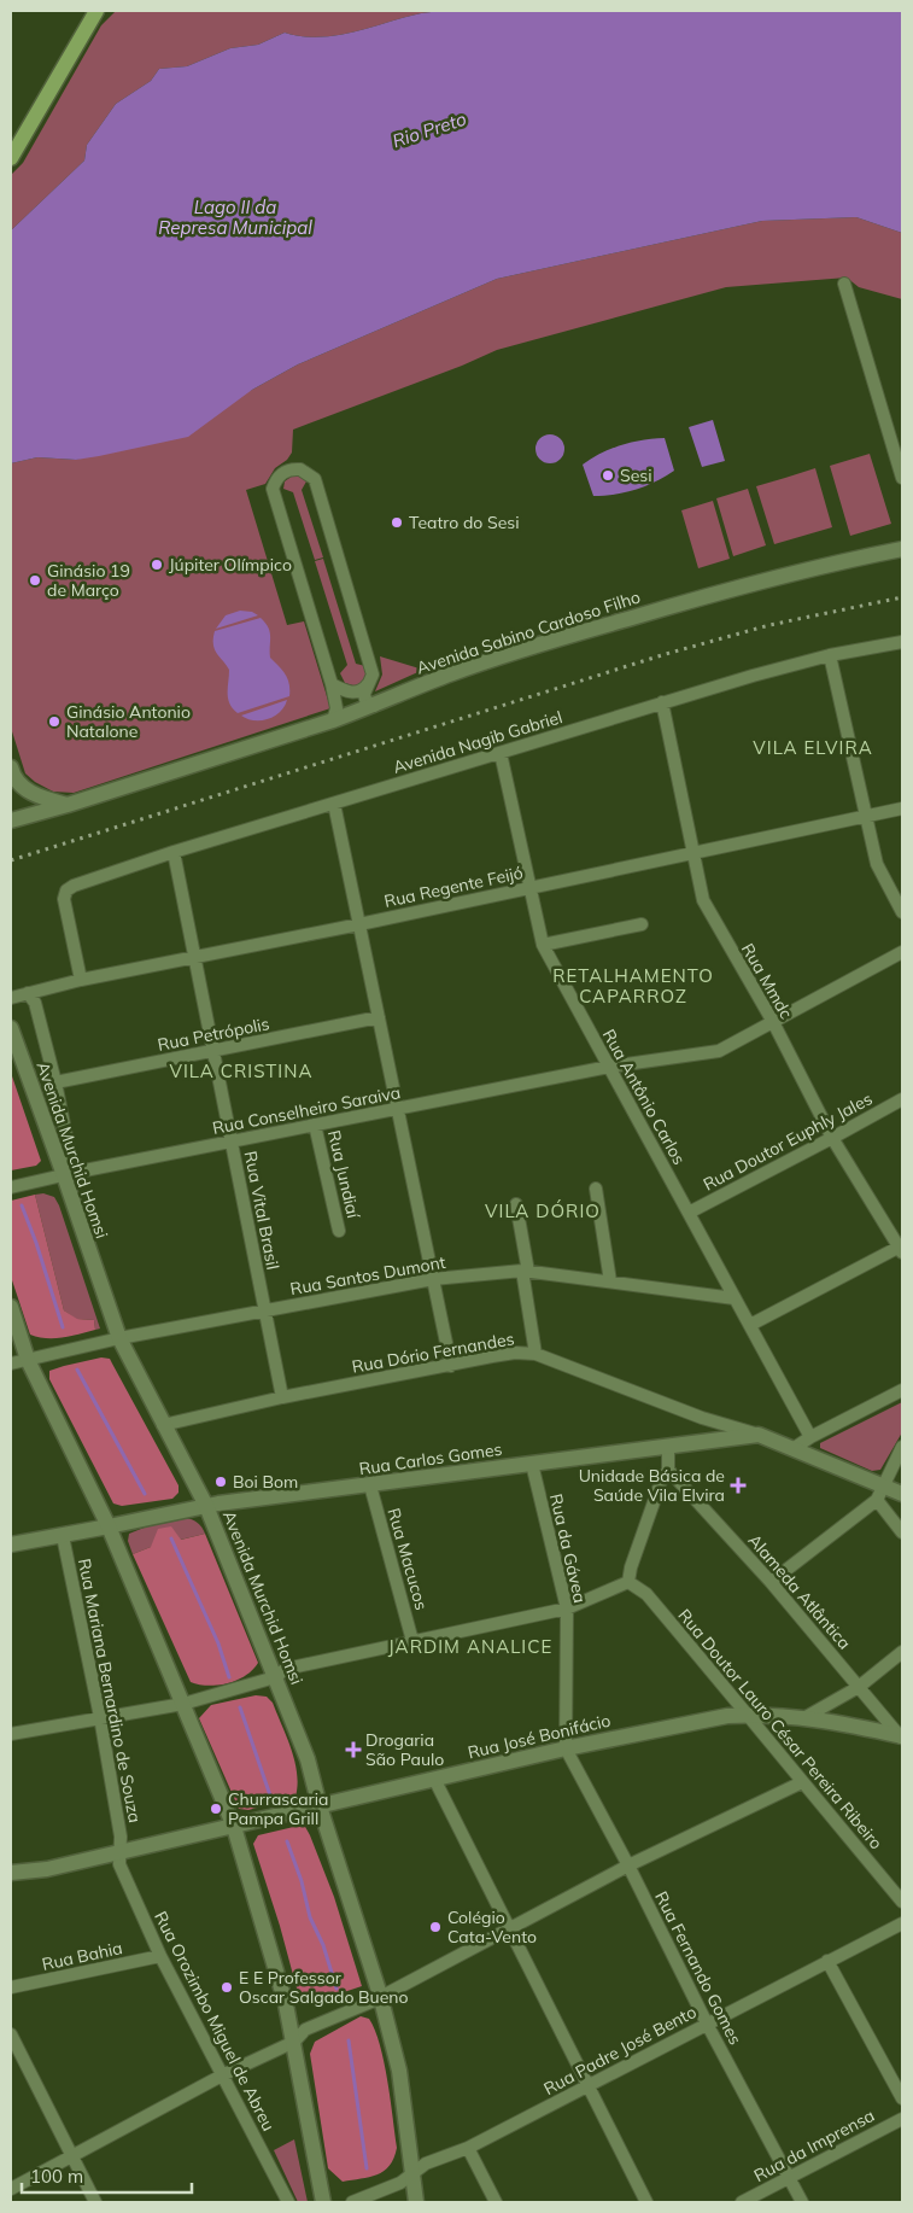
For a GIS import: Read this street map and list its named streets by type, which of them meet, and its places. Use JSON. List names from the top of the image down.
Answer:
{
  "streets": {
    "main road": [
      "Avenida Sabino Cardoso Filho",
      "Avenida Murchid Homsi",
      "Rua Carlos Gomes",
      "Rua José Bonifácio"
    ],
    "street": [
      "Avenida Nagib Gabriel",
      "Rua Regente Feijó",
      "Rua Mmdc",
      "Rua Petrópolis",
      "Rua Antônio Carlos",
      "Rua Conselheiro Saraiva",
      "Rua Doutor Euphly Jales",
      "Rua Jundiaí",
      "Rua Vital Brasil",
      "Rua Santos Dumont",
      "Rua Dório Fernandes",
      "Rua da Gávea",
      "Rua Macucos",
      "Alameda Atlântica",
      "Rua Mariana Bernardino de Souza",
      "Rua Doutor Lauro César Pereira Ribeiro",
      "Rua Bahia",
      "Rua Fernando Gomes",
      "Rua Orozimbo Miguel de Abreu",
      "Rua Padre José Bento",
      "Rua da Imprensa"
    ]
  },
  "crossings": [
    ["Avenida Nagib Gabriel", "Rua Regente Feijó"],
    ["Avenida Nagib Gabriel", "Rua Mmdc"],
    ["Avenida Nagib Gabriel", "Rua Antônio Carlos"],
    ["Avenida Nagib Gabriel", "Rua Vital Brasil"],
    ["Rua Regente Feijó", "Rua Mmdc"],
    ["Rua Regente Feijó", "Rua Antônio Carlos"],
    ["Rua Regente Feijó", "Rua Vital Brasil"],
    ["Rua Mmdc", "Rua Conselheiro Saraiva"],
    ["Rua Mmdc", "Rua Doutor Euphly Jales"],
    ["Rua Petrópolis", "Rua Vital Brasil"],
    ["Rua Antônio Carlos", "Rua Conselheiro Saraiva"],
    ["Rua Antônio Carlos", "Rua Doutor Euphly Jales"],
    ["Rua Antônio Carlos", "Rua Santos Dumont"],
    ["Rua Conselheiro Saraiva", "Avenida Murchid Homsi"],
    ["Rua Conselheiro Saraiva", "Rua Jundiaí"],
    ["Rua Conselheiro Saraiva", "Rua Vital Brasil"],
    ["Avenida Murchid Homsi", "Rua Santos Dumont"],
    ["Avenida Murchid Homsi", "Rua Dório Fernandes"],
    ["Avenida Murchid Homsi", "Rua Carlos Gomes"],
    ["Avenida Murchid Homsi", "Rua José Bonifácio"],
    ["Avenida Murchid Homsi", "Rua Padre José Bento"],
    ["Rua Vital Brasil", "Rua Santos Dumont"],
    ["Rua Vital Brasil", "Rua Dório Fernandes"],
    ["Rua Dório Fernandes", "Rua Carlos Gomes"],
    ["Rua Carlos Gomes", "Rua da Gávea"],
    ["Rua Carlos Gomes", "Rua Macucos"],
    ["Rua Carlos Gomes", "Rua Mariana Bernardino de Souza"],
    ["Rua da Gávea", "Rua José Bonifácio"],
    ["Rua da Gávea", "Rua Fernando Gomes"],
    ["Alameda Atlântica", "Rua José Bonifácio"],
    ["Rua Mariana Bernardino de Souza", "Rua José Bonifácio"],
    ["Rua Mariana Bernardino de Souza", "Rua Orozimbo Miguel de Abreu"],
    ["Rua Doutor Lauro César Pereira Ribeiro", "Rua José Bonifácio"],
    ["Rua José Bonifácio", "Rua Fernando Gomes"],
    ["Rua José Bonifácio", "Rua Orozimbo Miguel de Abreu"],
    ["Rua Bahia", "Rua Orozimbo Miguel de Abreu"],
    ["Rua Fernando Gomes", "Rua Padre José Bento"],
    ["Rua Fernando Gomes", "Rua da Imprensa"]
  ],
  "districts": [
    "VILA ELVIRA",
    "RETALHAMENTO CAPARROZ",
    "VILA CRISTINA",
    "VILA DÓRIO",
    "JARDIM ANALICE"
  ],
  "water": ["Rio Preto", "Lago II da Represa Municipal"],
  "places": {
    "other": [
      "Sesi",
      "Teatro do Sesi",
      "Júpiter Olímpico",
      "Ginásio 19 de Março",
      "Ginásio Antonio Natalone",
      "Boi Bom",
      "Churrascaria Pampa Grill",
      "Colégio Cata-Vento",
      "E E Professor Oscar Salgado Bueno"
    ],
    "health": ["Unidade Básica de Saúde Vila Elvira", "Drogaria São Paulo"]
  },
  "scale_bar": "100 m"
}
